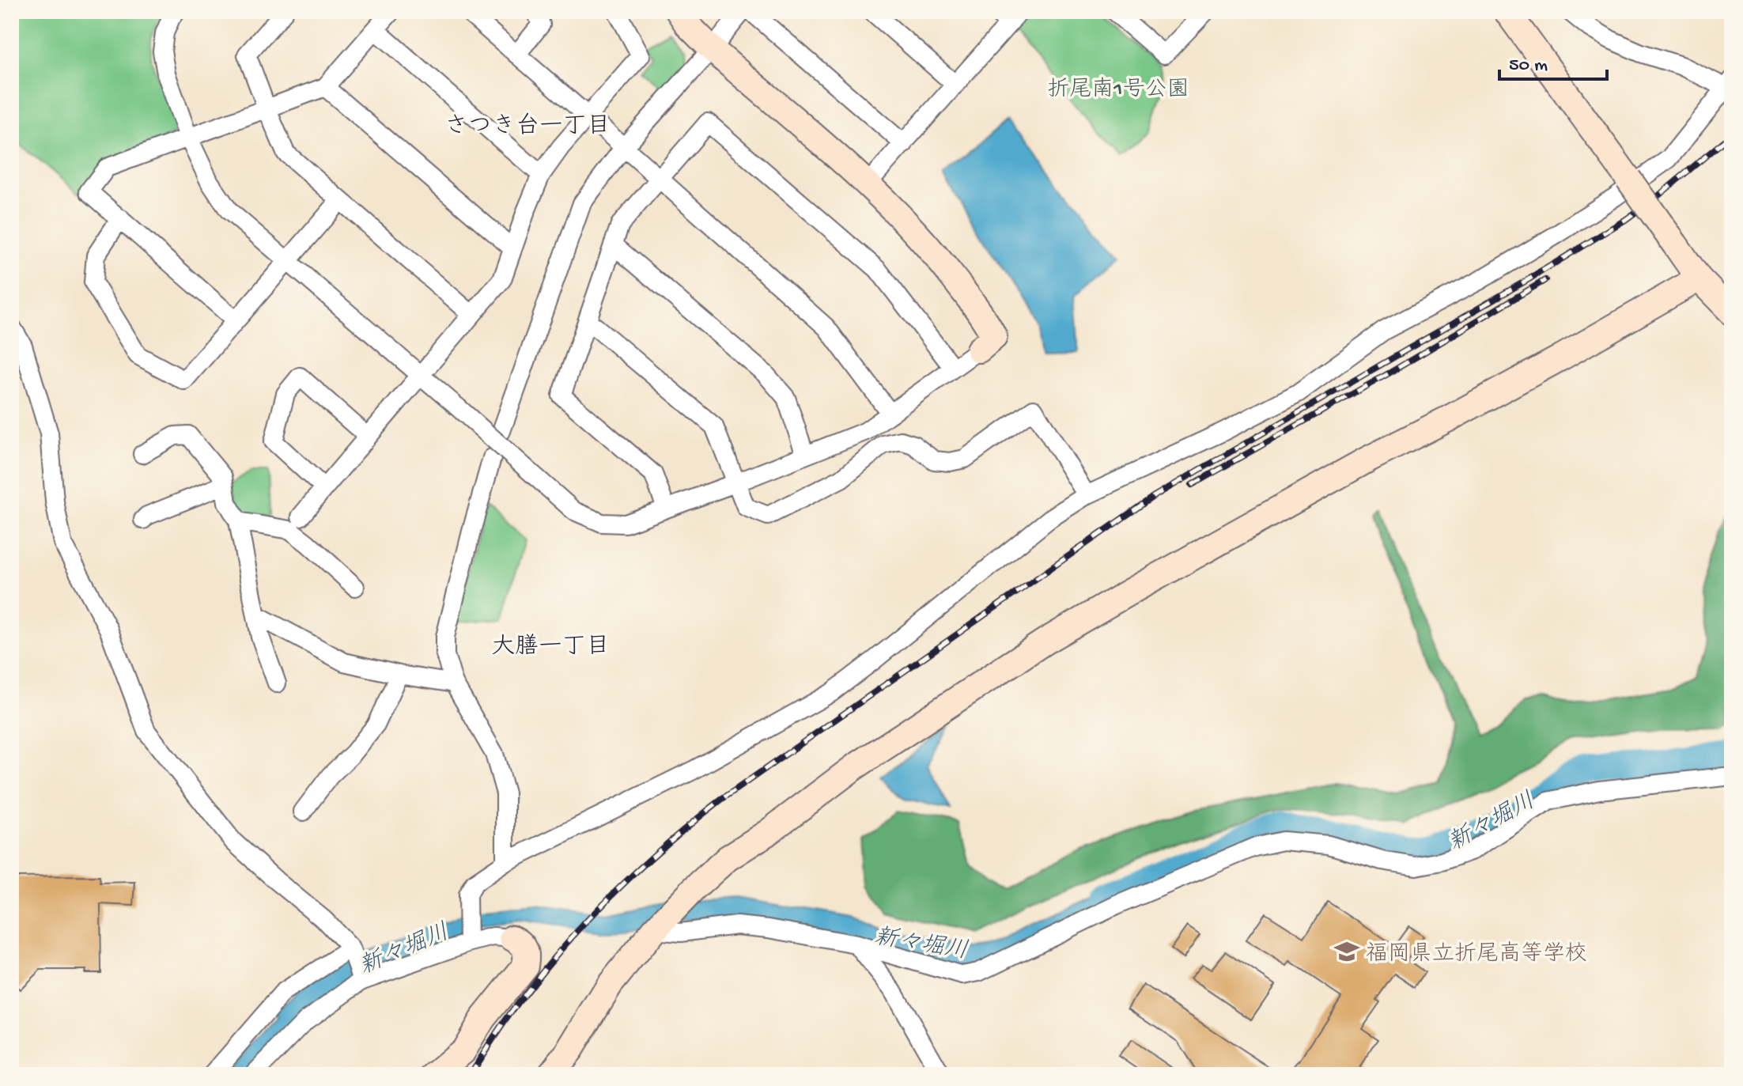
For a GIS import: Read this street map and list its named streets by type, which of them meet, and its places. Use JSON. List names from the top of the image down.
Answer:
{
  "districts": ["さつき台一丁目", "大膳一丁目"],
  "water": ["新々堀川"],
  "parks": ["折尾南1号公園"],
  "places": {
    "school or university": ["福岡県立折尾高等学校"]
  },
  "scale_bar": "50 m"
}
